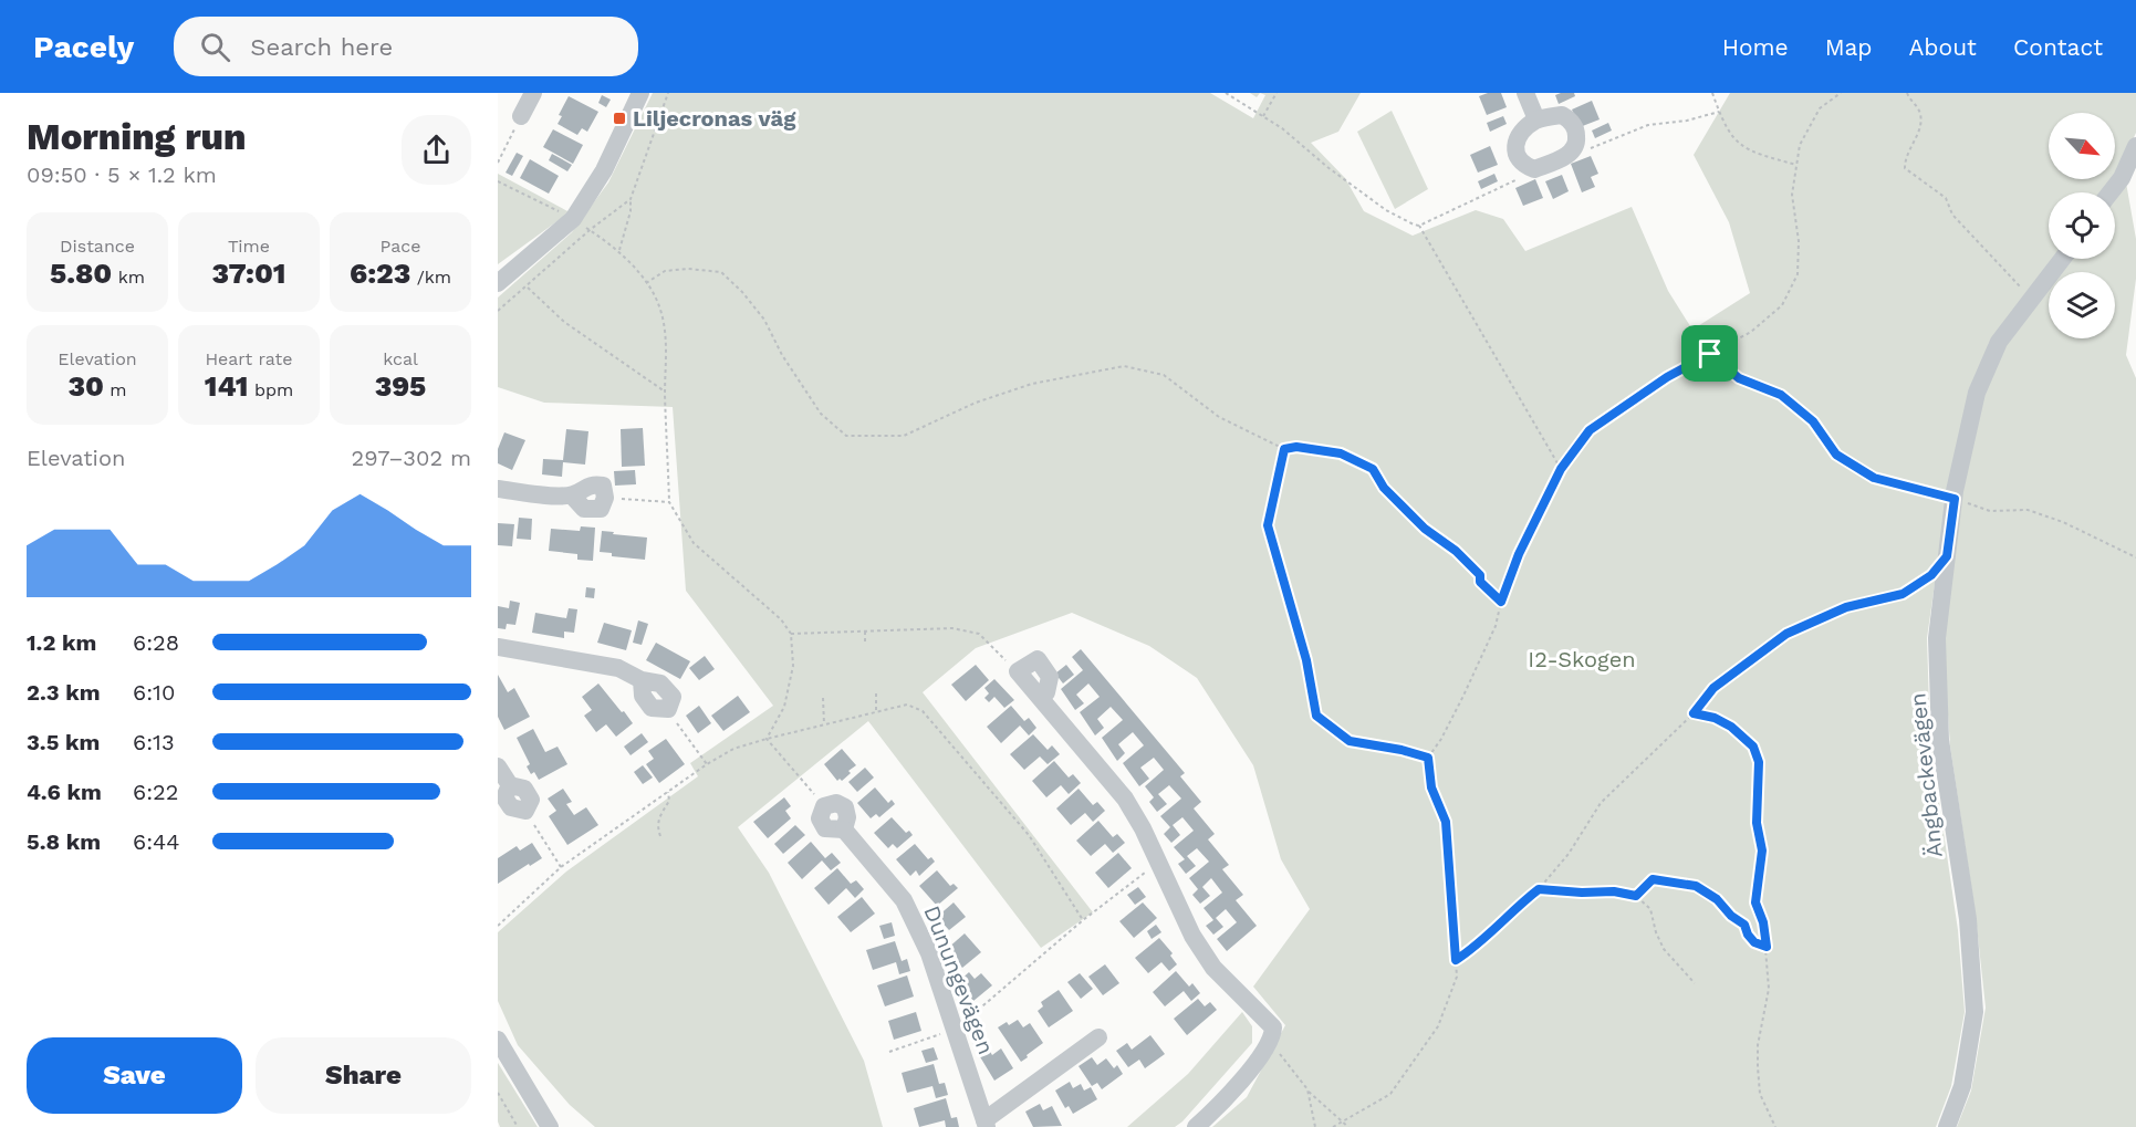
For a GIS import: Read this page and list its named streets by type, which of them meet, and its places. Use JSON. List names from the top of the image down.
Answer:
{
  "streets": {
    "street": ["Ängbackevägen", "Dunungevägen"]
  },
  "parks": ["I2-Skogen"],
  "places": {
    "transit": ["Liljecronas väg"]
  },
  "north": "bottom right",
  "page": {
    "header": "Pacely",
    "search": "Search here",
    "nav": [
      "Home",
      "Map",
      "About",
      "Contact"
    ],
    "heading": ["Morning run", "09:50 · 5 × 1.2 km"],
    "stats": [
      ["Distance", "5.80 km"],
      ["Time", "37:01"],
      ["Pace", "6:23 /km"],
      ["Elevation", "30 m"],
      ["Heart rate", "141 bpm"],
      ["kcal", "395"]
    ],
    "chart": ["Elevation", "297–302 m"],
    "list": [
      {
        "name": "1.2 km",
        "note": "6:28"
      },
      {
        "name": "2.3 km",
        "note": "6:10"
      },
      {
        "name": "3.5 km",
        "note": "6:13"
      },
      {
        "name": "4.6 km",
        "note": "6:22"
      },
      {
        "name": "5.8 km",
        "note": "6:44"
      }
    ],
    "buttons": ["Save", "Share"]
  }
}
